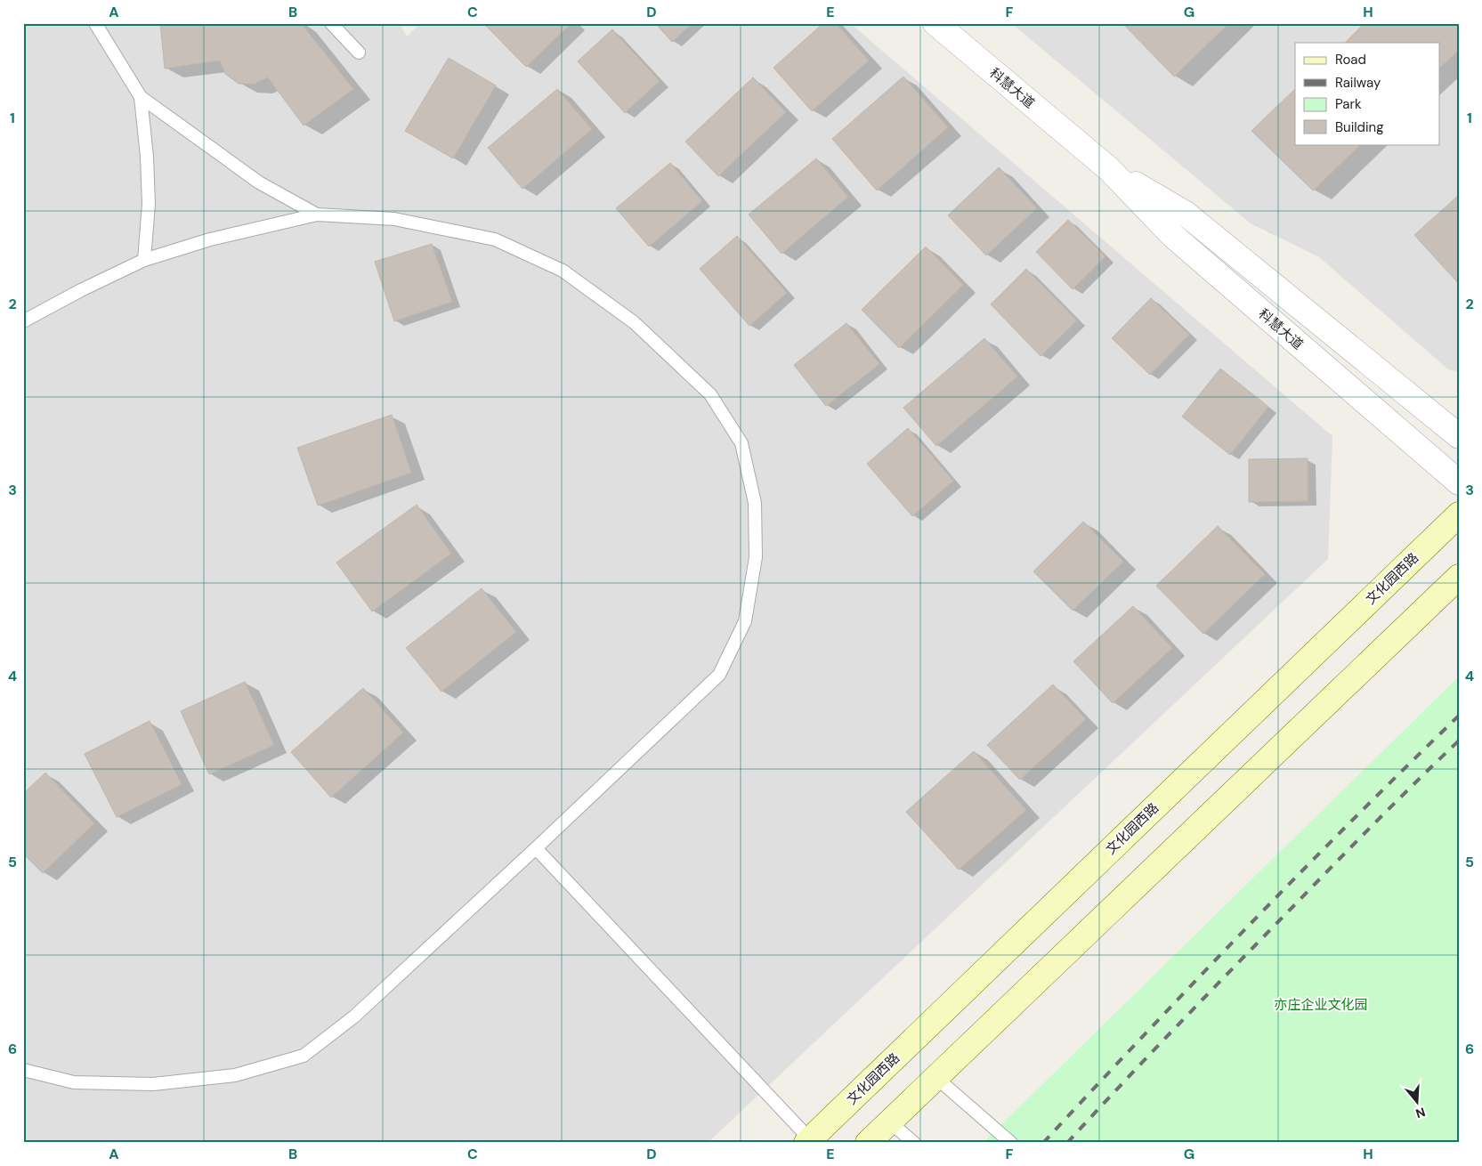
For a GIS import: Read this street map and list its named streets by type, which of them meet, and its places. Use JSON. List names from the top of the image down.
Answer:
{
  "streets": {
    "main road": ["文化园西路"],
    "street": ["科慧大道"]
  },
  "parks": ["亦庄企业文化园"],
  "legend": [
    "Road",
    "Railway",
    "Park",
    "Building"
  ],
  "north": "bottom",
  "grid": {
    "columns": [
      "A",
      "B",
      "C",
      "D",
      "E",
      "F",
      "G",
      "H"
    ],
    "rows": [
      "1",
      "2",
      "3",
      "4",
      "5",
      "6"
    ]
  }
}
